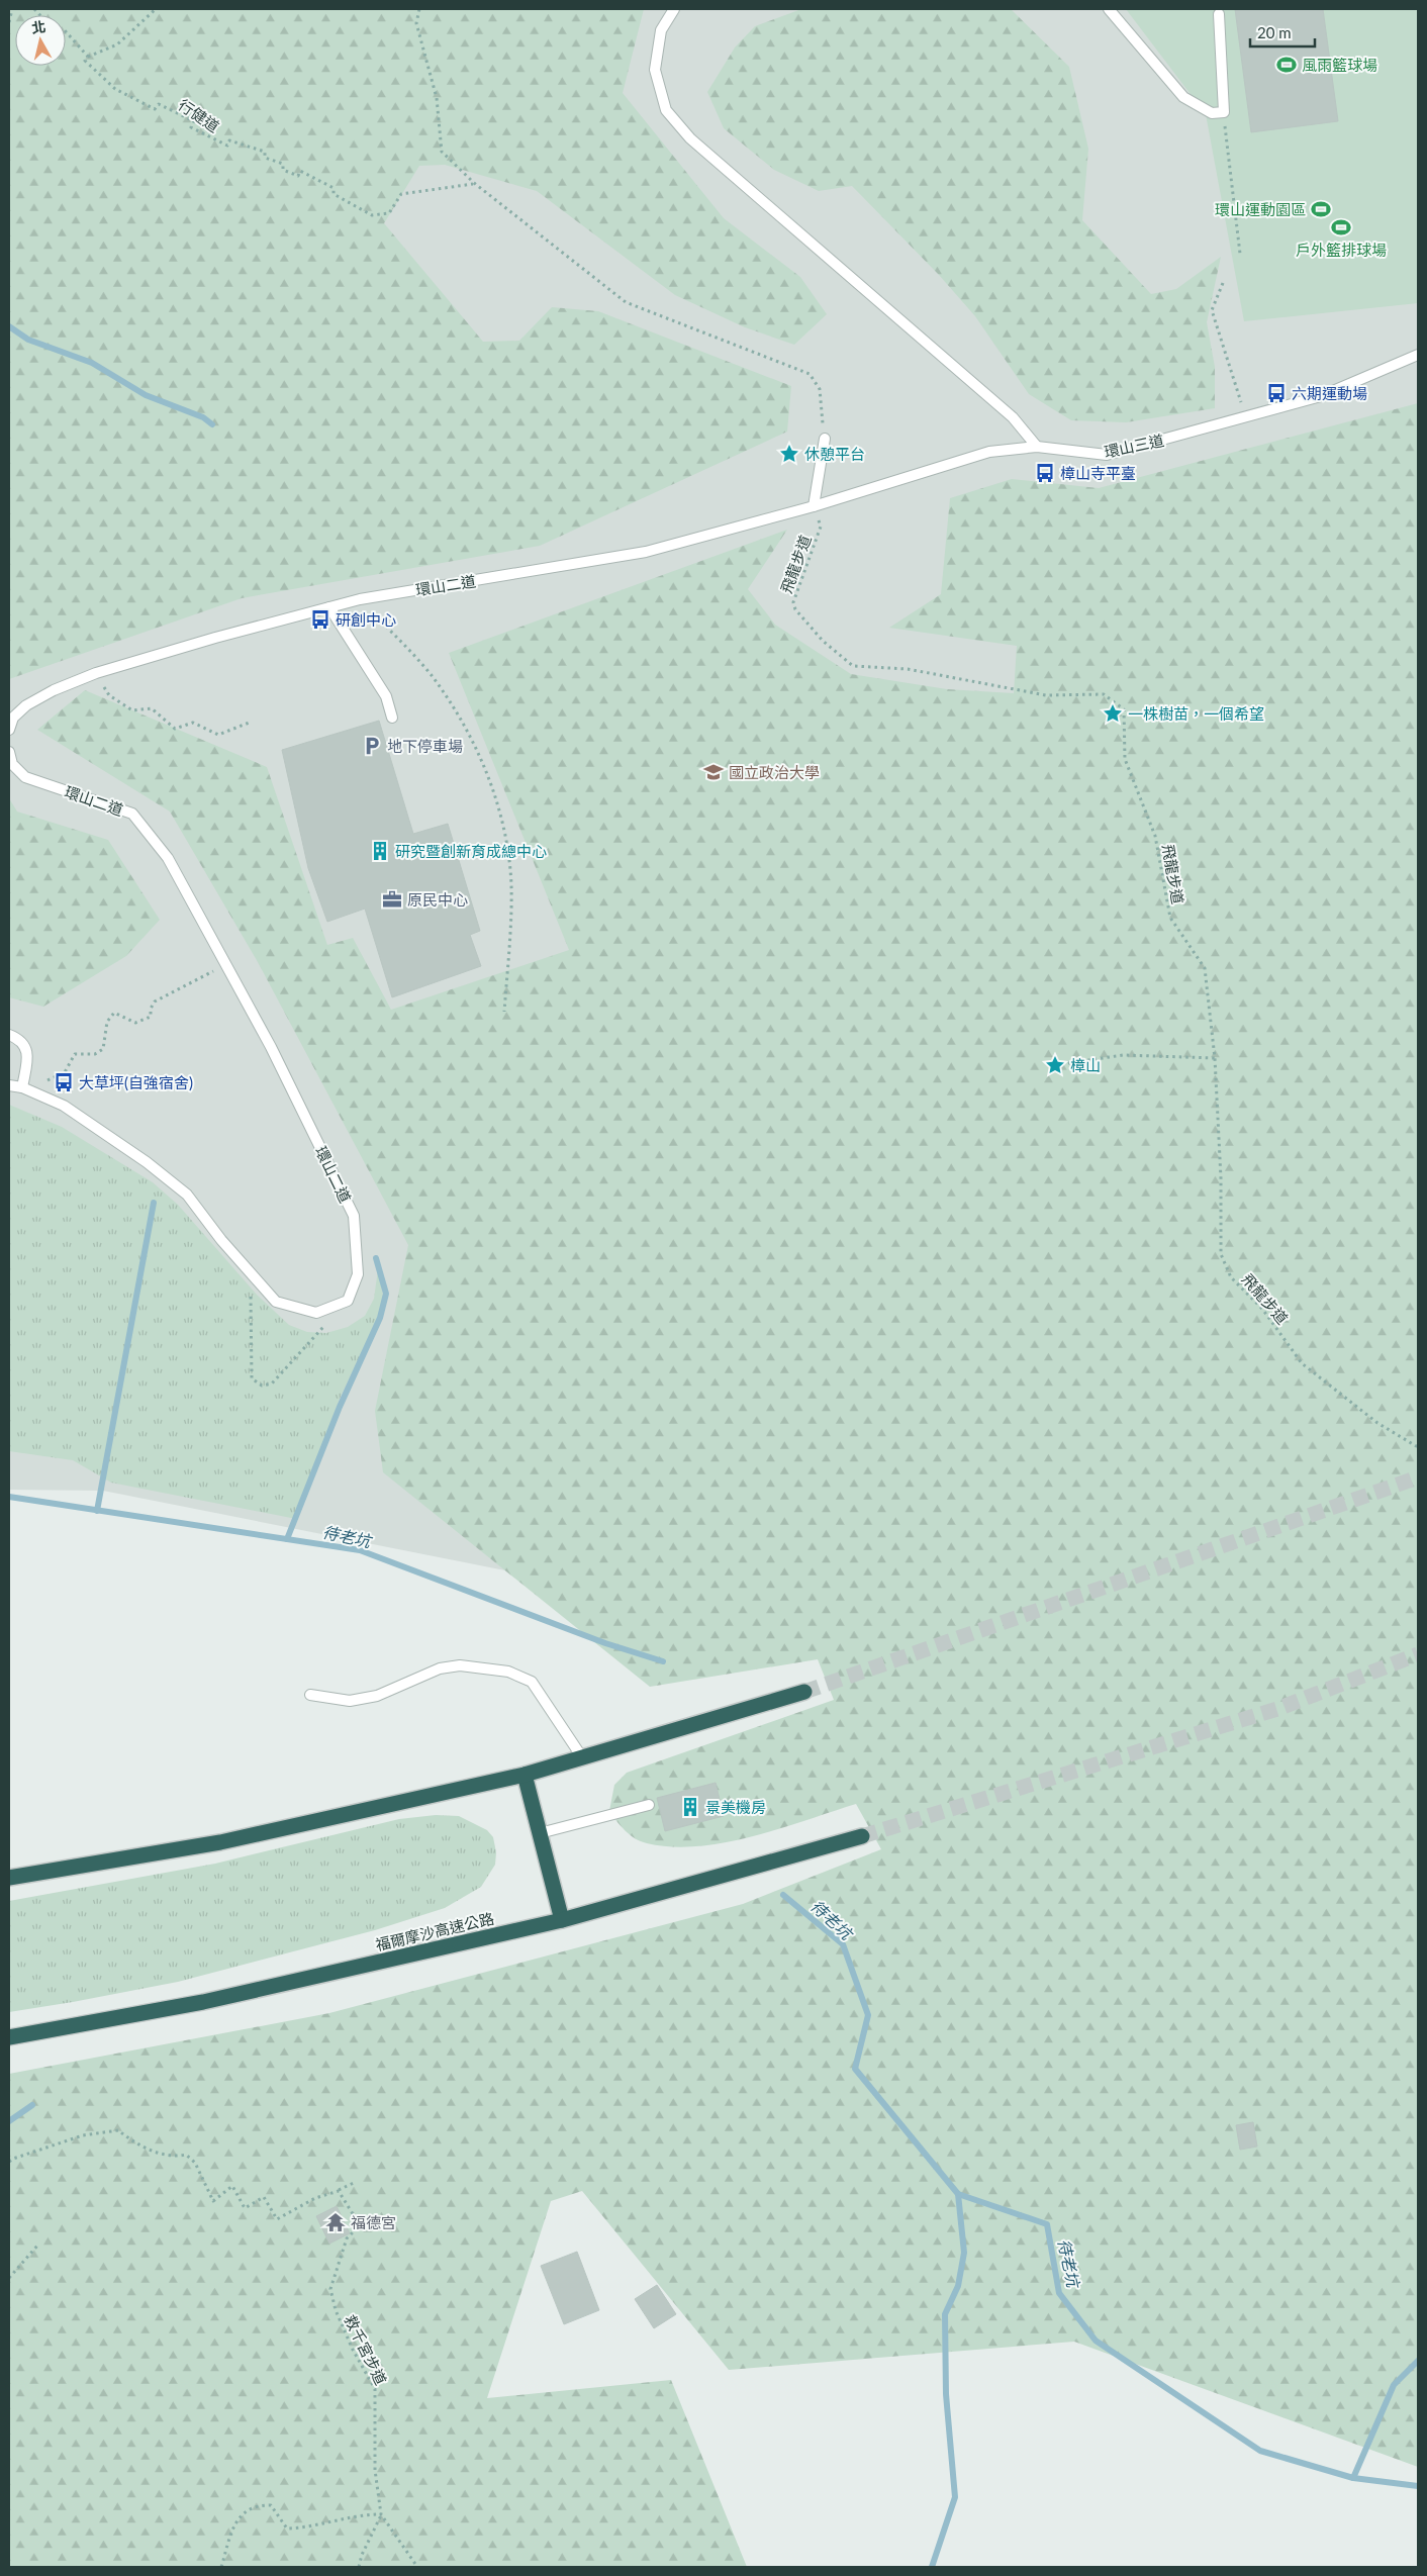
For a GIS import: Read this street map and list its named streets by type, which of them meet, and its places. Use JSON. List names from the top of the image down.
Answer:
{
  "streets": {
    "highway": ["福爾摩沙高速公路"],
    "lane": ["環山三道", "環山二道"],
    "path": ["行健道", "飛龍步道", "救千宮步道"]
  },
  "crossings": [
    ["環山三道", "飛龍步道"],
    ["環山三道", "環山二道"],
    ["飛龍步道", "環山二道"]
  ],
  "water": ["待老坑"],
  "places": {
    "sports": ["風雨籃球場", "環山運動園區", "戶外籃排球場"],
    "bus stop": [
      "六期運動場",
      "樟山寺平臺",
      "研創中心",
      "大草坪(自強宿舍)"
    ],
    "place": ["休憩平台", "一株樹苗，一個希望", "樟山"],
    "parking": ["地下停車場"],
    "school or university": ["國立政治大學"],
    "building": ["研究暨創新育成總中心", "景美機房"],
    "office": ["原民中心"],
    "temple": ["福德宮"]
  },
  "scale_bar": "20 m",
  "north": "top"
}
